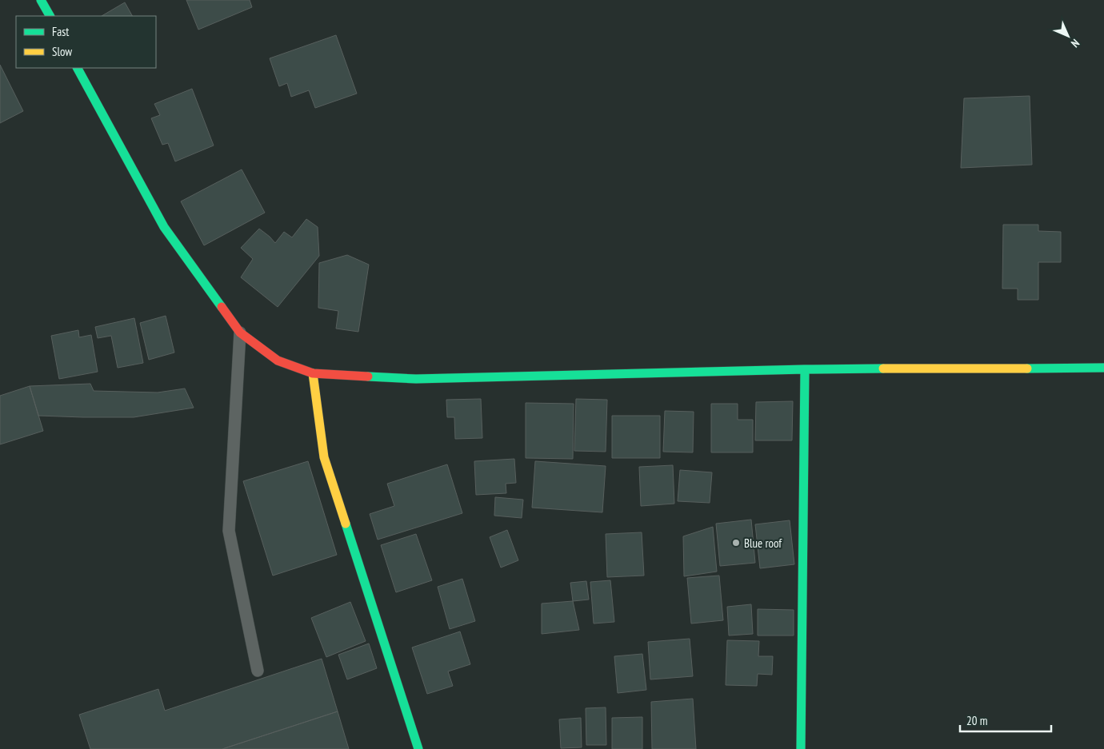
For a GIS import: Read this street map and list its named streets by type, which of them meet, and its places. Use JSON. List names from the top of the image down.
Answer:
{
  "places": ["Blue roof"],
  "legend": ["Fast", "Slow"],
  "scale_bar": "20 m",
  "north": "bottom right"
}
